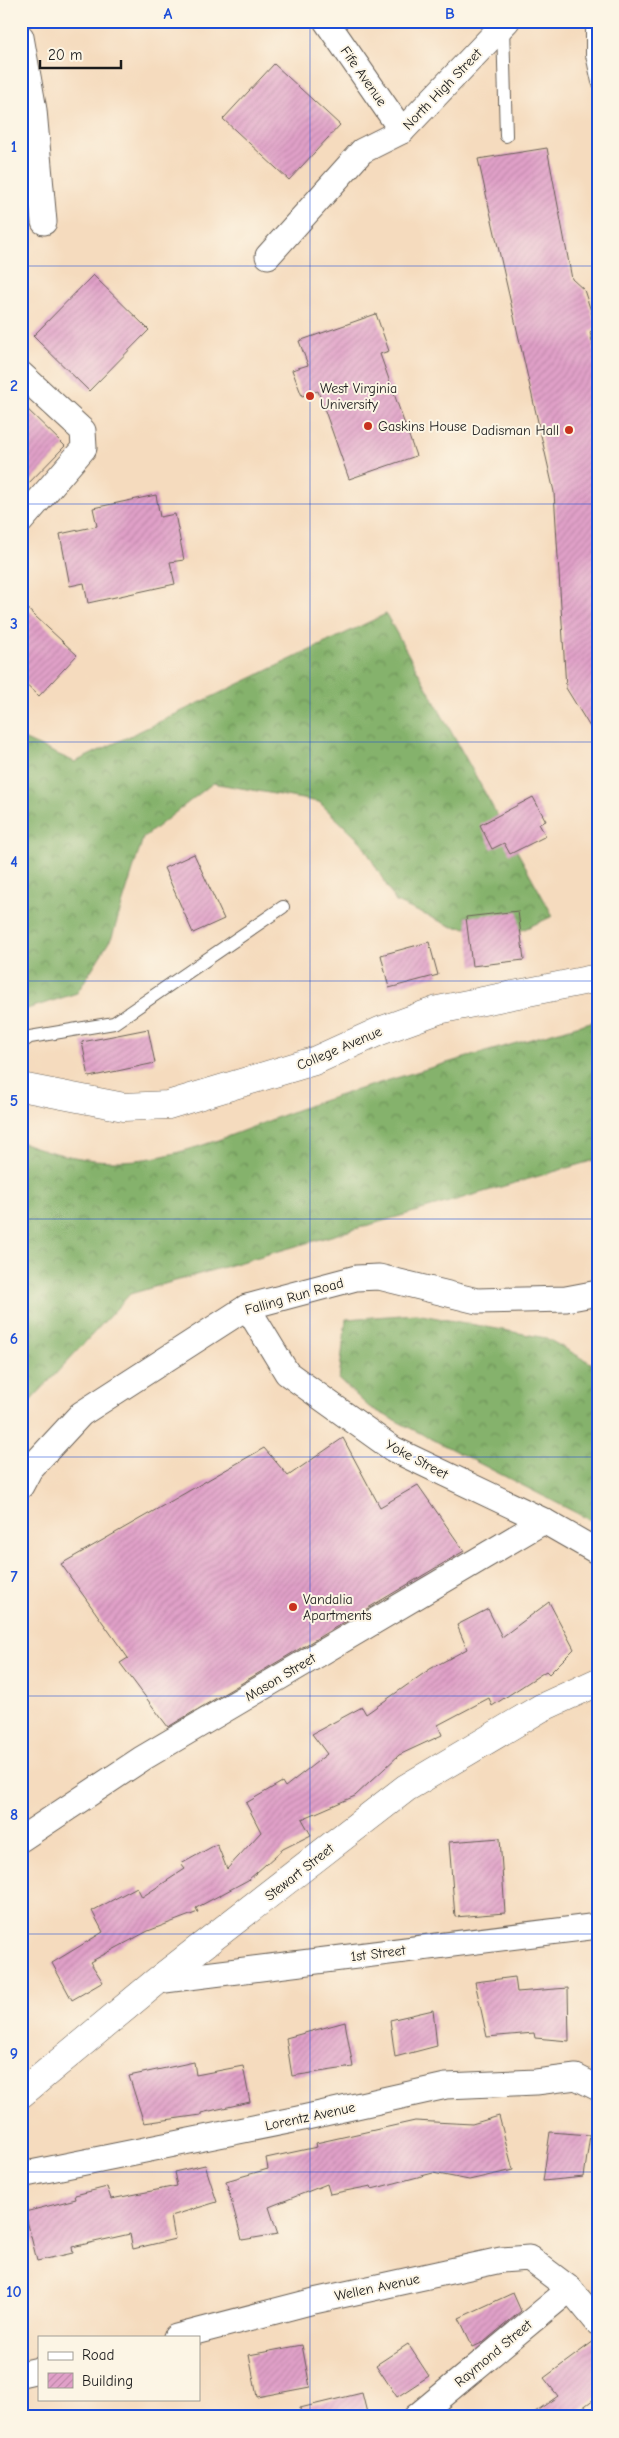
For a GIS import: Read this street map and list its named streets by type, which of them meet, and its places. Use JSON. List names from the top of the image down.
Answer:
{
  "streets": {
    "street": [
      "Fife Avenue",
      "North High Street",
      "College Avenue",
      "Falling Run Road",
      "Yoke Street",
      "Mason Street",
      "Stewart Street",
      "1st Street",
      "Lorentz Avenue",
      "Wellen Avenue",
      "Raymond Street"
    ]
  },
  "crossings": [
    ["Fife Avenue", "North High Street"],
    ["Falling Run Road", "Yoke Street"],
    ["Yoke Street", "Mason Street"],
    ["Stewart Street", "1st Street"],
    ["Wellen Avenue", "Raymond Street"]
  ],
  "places": [
    "West Virginia University",
    "Gaskins House",
    "Dadisman Hall",
    "Vandalia Apartments"
  ],
  "legend": ["Road", "Building"],
  "scale_bar": "20 m",
  "grid": {
    "columns": ["A", "B"],
    "rows": [
      "1",
      "2",
      "3",
      "4",
      "5",
      "6",
      "7",
      "8",
      "9",
      "10"
    ]
  }
}
